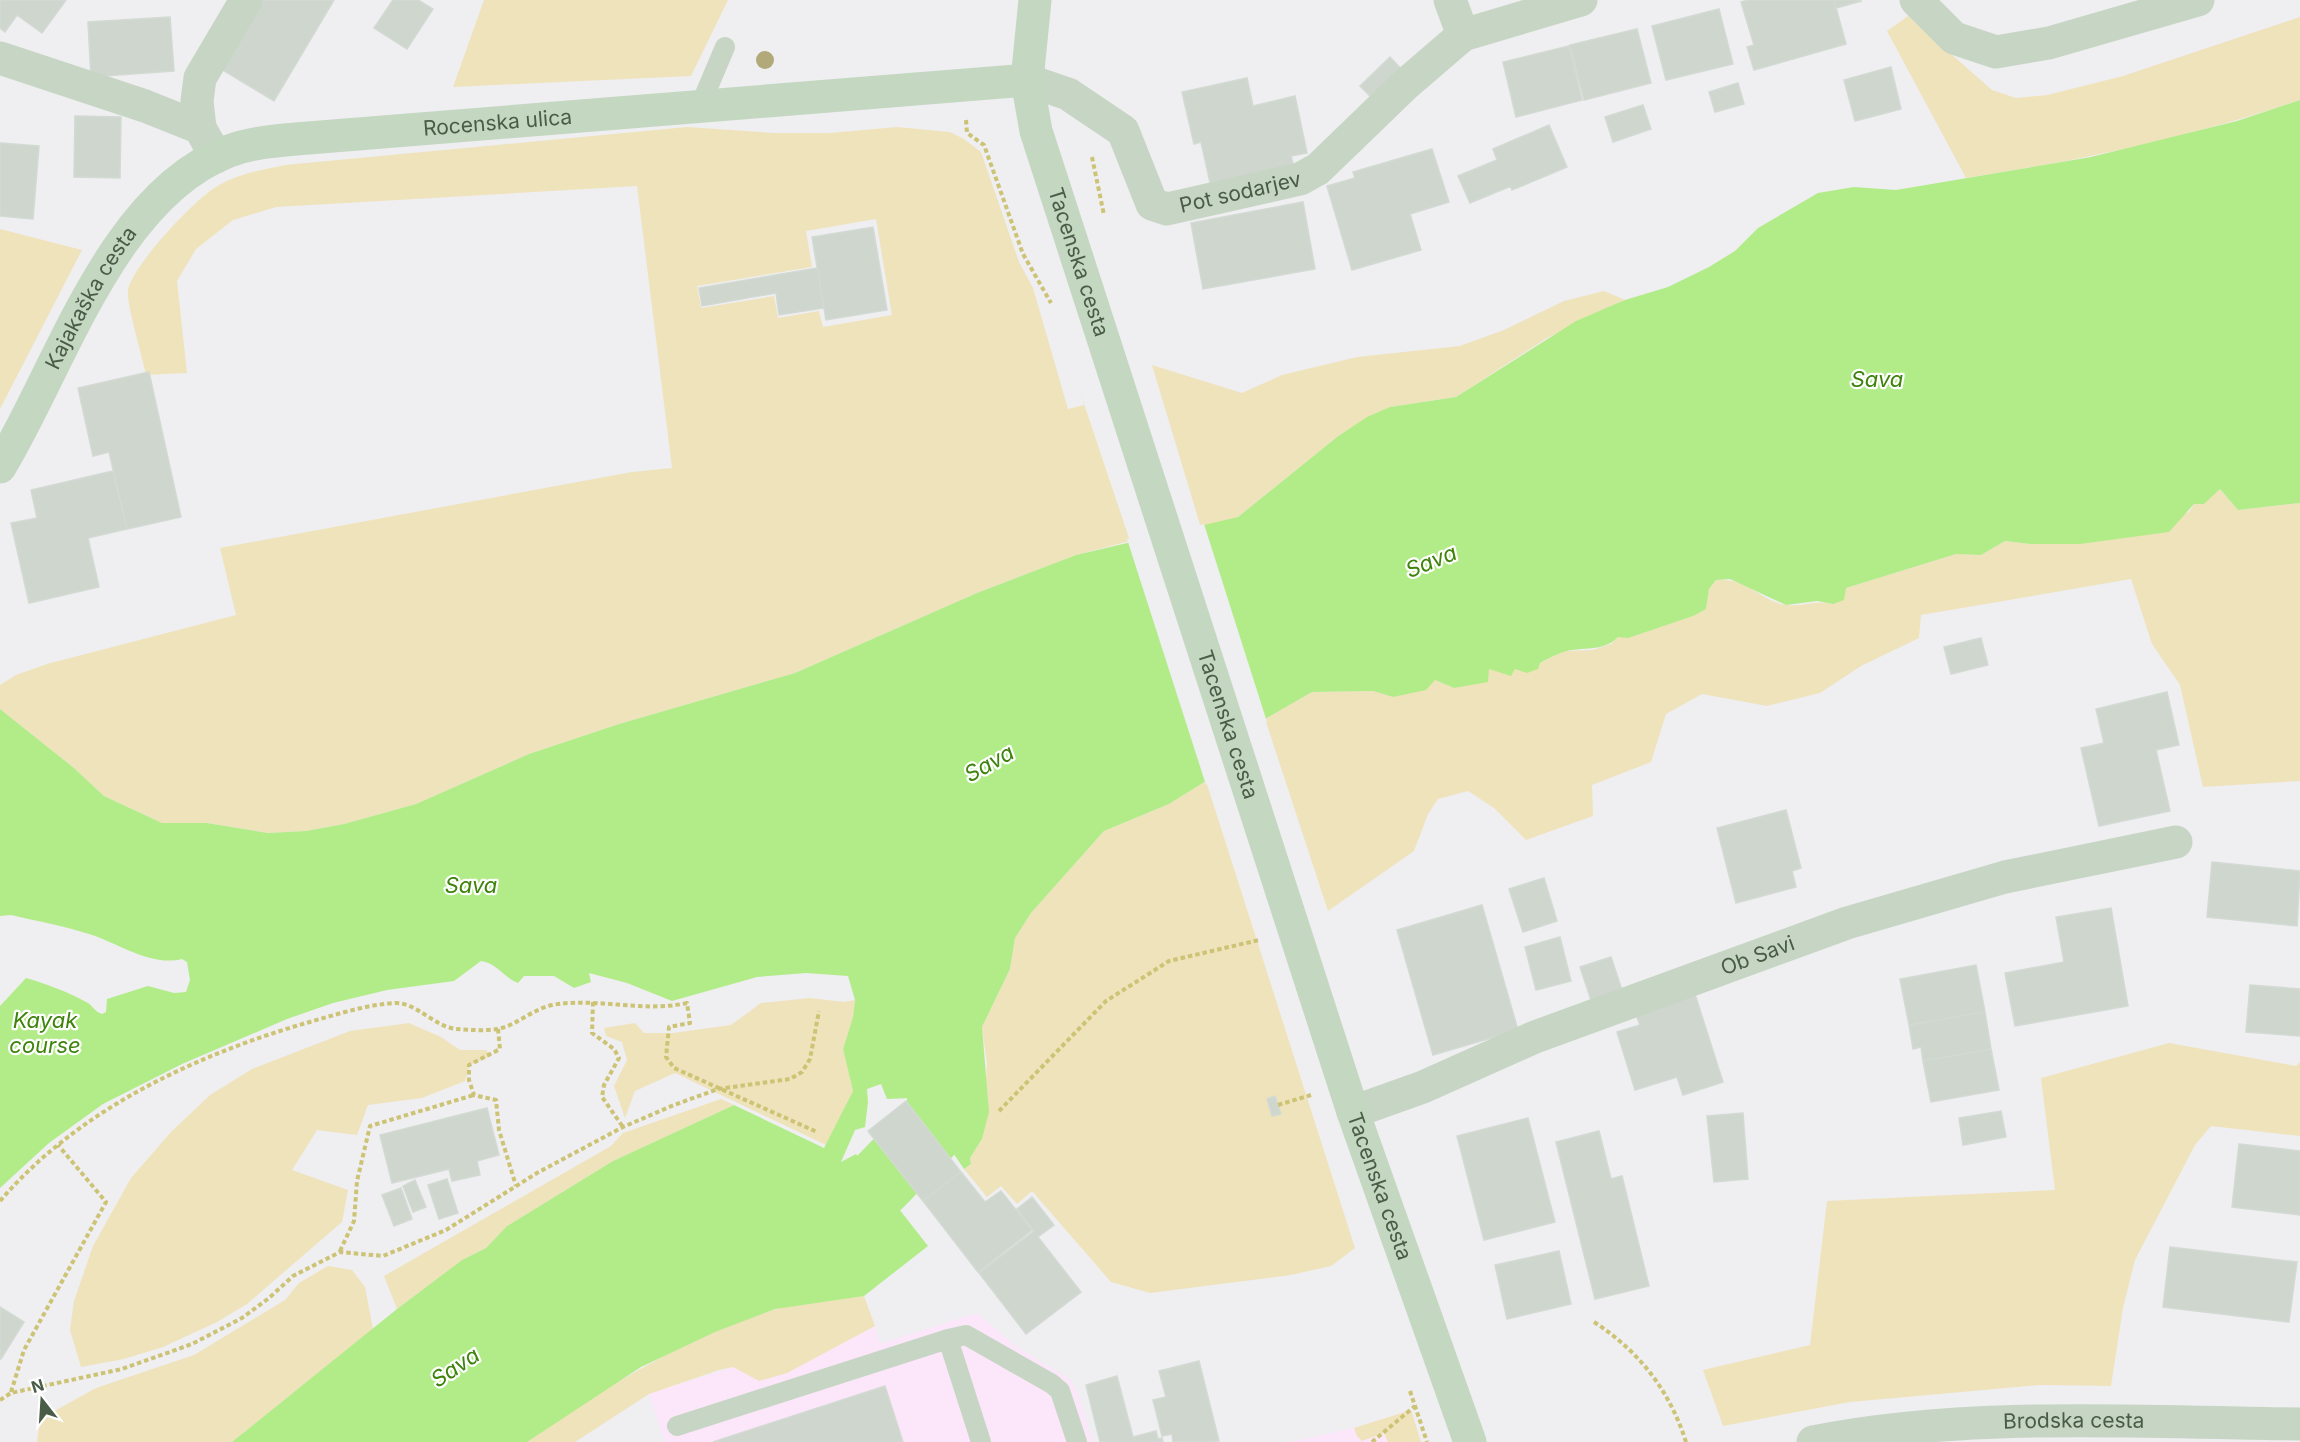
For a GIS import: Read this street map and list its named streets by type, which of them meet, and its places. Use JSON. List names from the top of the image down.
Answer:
{
  "streets": {
    "main road": ["Rocenska ulica", "Tacenska cesta", "Kajakaška cesta"],
    "street": ["Pot sodarjev", "Ob Savi", "Brodska cesta"]
  },
  "crossings": [
    ["Rocenska ulica", "Pot sodarjev"],
    ["Rocenska ulica", "Tacenska cesta"],
    ["Rocenska ulica", "Kajakaška cesta"],
    ["Pot sodarjev", "Tacenska cesta"],
    ["Tacenska cesta", "Ob Savi"]
  ],
  "water": ["Sava", "Kayak course"],
  "north": "top"
}
